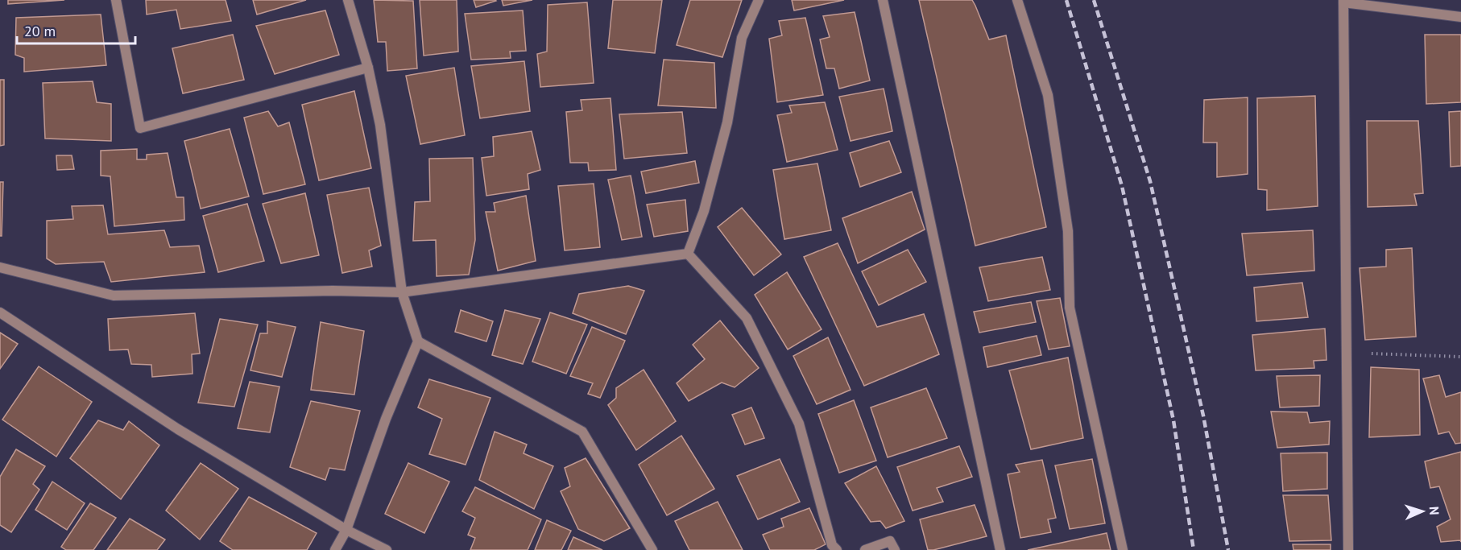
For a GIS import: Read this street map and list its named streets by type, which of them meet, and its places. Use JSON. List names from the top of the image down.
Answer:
{
  "scale_bar": "20 m",
  "north": "right"
}
